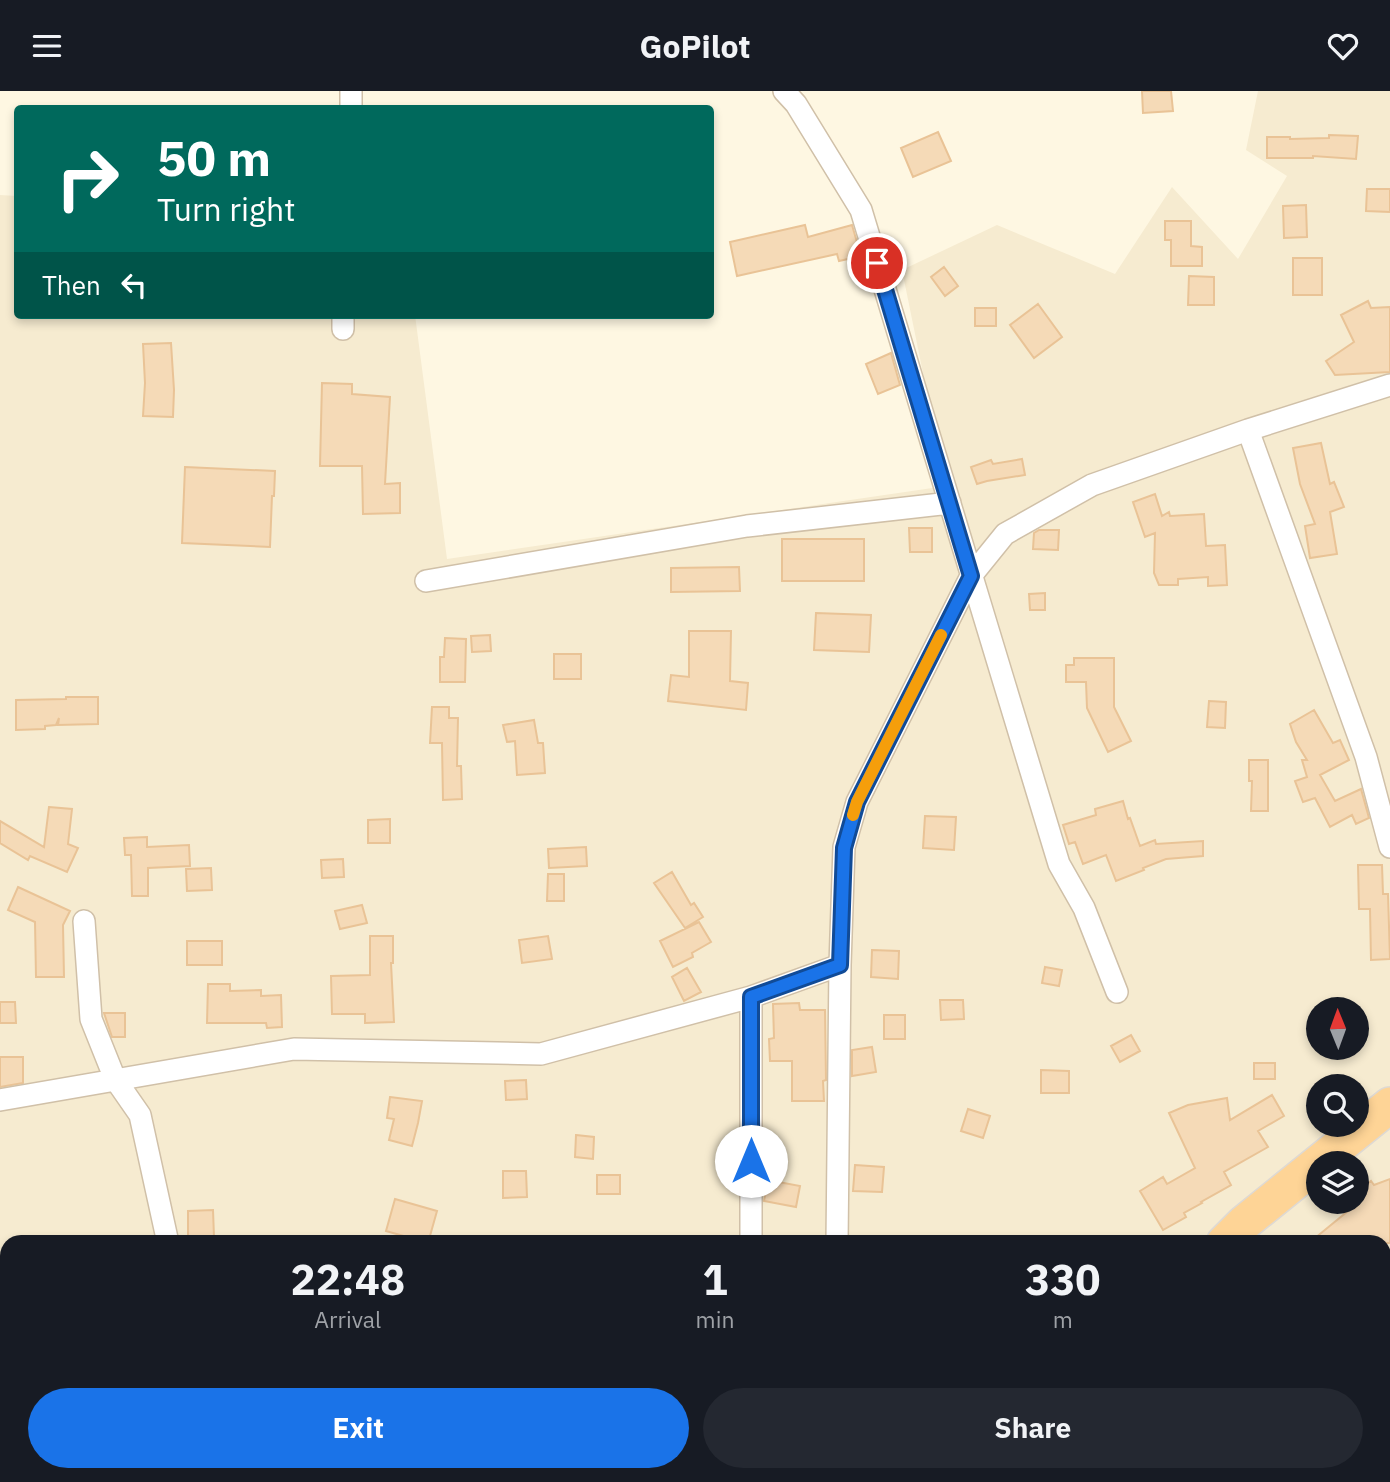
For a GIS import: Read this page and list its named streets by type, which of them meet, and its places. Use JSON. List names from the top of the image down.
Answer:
{
  "north": "top",
  "page": {
    "header": "GoPilot",
    "turn": ["50 m", "Turn right"],
    "then": "Then",
    "eta": [
      "22:48",
      "Arrival",
      "1",
      "min",
      "330",
      "m"
    ],
    "buttons": ["Exit", "Share"]
  }
}
